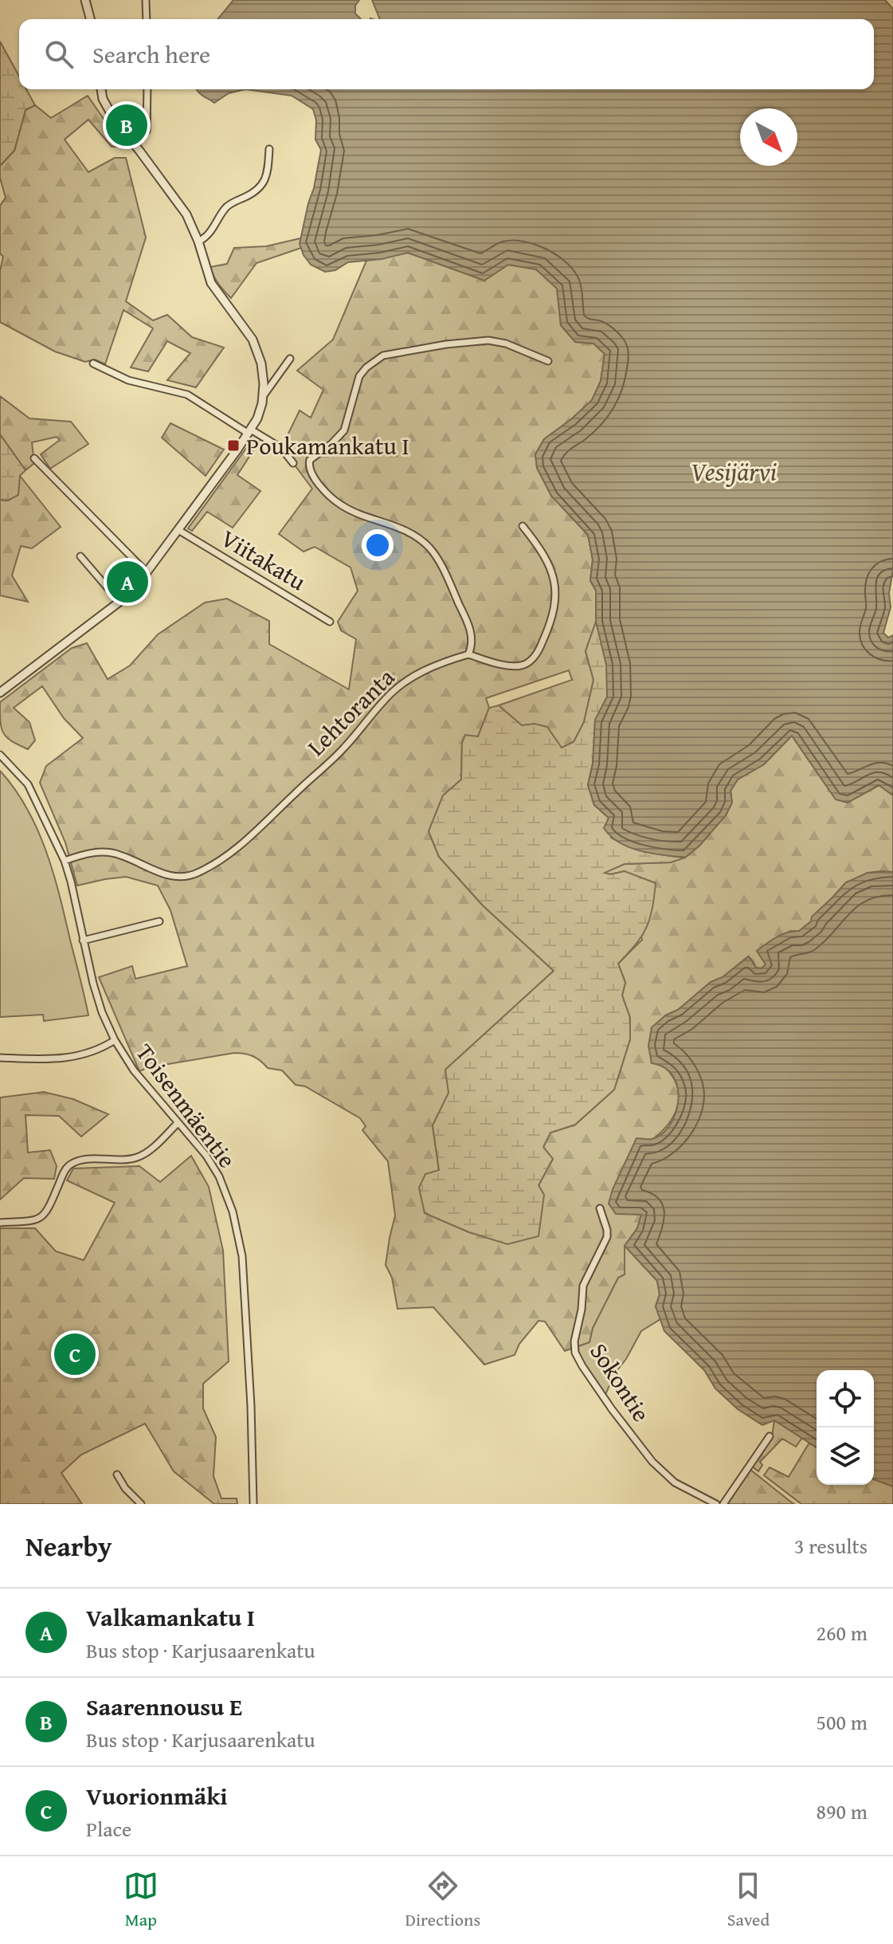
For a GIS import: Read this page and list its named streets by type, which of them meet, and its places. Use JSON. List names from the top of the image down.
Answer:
{
  "streets": {
    "street": [
      "Viitakatu",
      "Lehtoranta",
      "Toisenmäentie",
      "Sokontie"
    ]
  },
  "crossings": [
    ["Lehtoranta", "Toisenmäentie"]
  ],
  "water": ["Vesijärvi"],
  "places": {
    "transit": ["Poukamankatu I"]
  },
  "north": "bottom right",
  "page": {
    "search": "Search here",
    "pins": ["B", "A", "C"],
    "heading": ["Nearby", "3 results"],
    "list": [
      {
        "mark": "A",
        "name": "Valkamankatu I",
        "note": "Bus stop · Karjusaarenkatu",
        "value": "260 m"
      },
      {
        "mark": "B",
        "name": "Saarennousu E",
        "note": "Bus stop · Karjusaarenkatu",
        "value": "500 m"
      },
      {
        "mark": "C",
        "name": "Vuorionmäki",
        "note": "Place",
        "value": "890 m"
      }
    ],
    "nav": ["Map", "Directions", "Saved"]
  }
}
